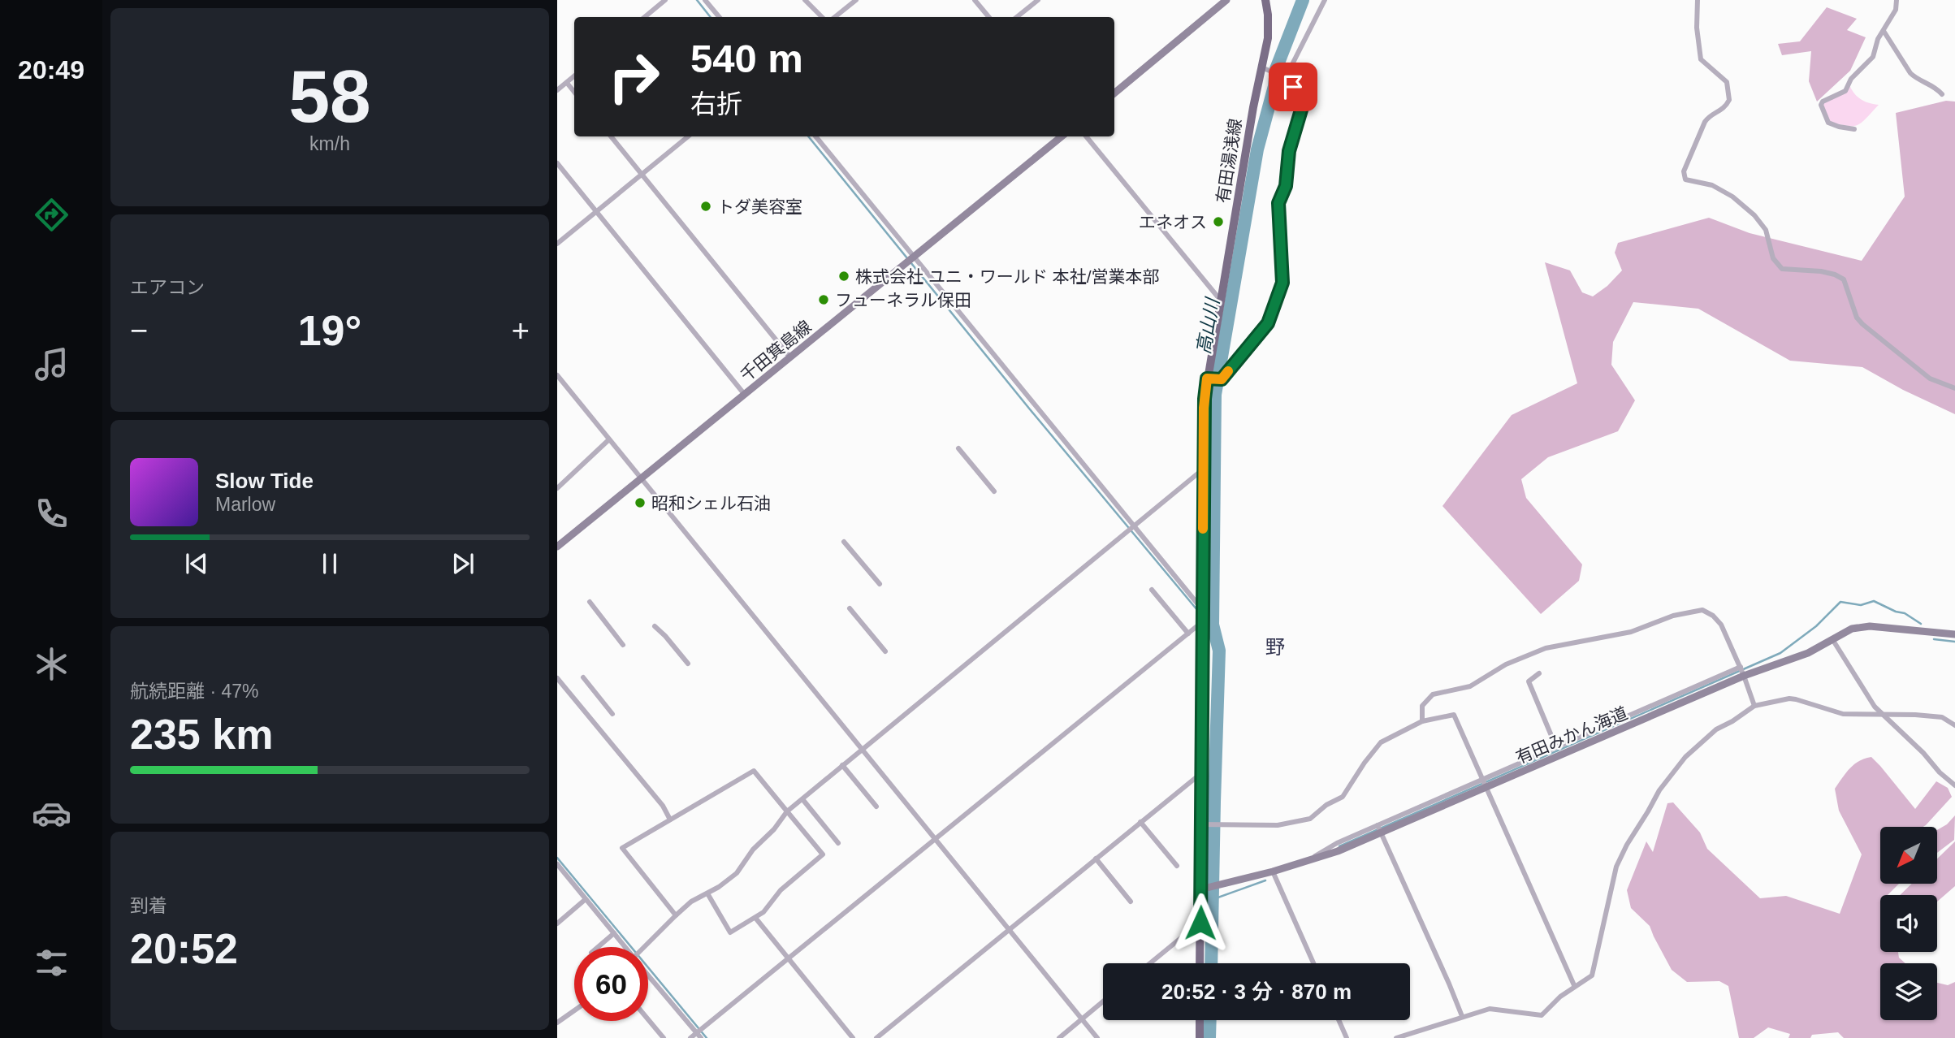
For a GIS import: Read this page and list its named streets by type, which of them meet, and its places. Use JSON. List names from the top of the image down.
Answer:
{
  "streets": {
    "main road": ["有田湯浅線"],
    "street": ["千田箕島線", "有田みかん海道"]
  },
  "crossings": [
    ["有田湯浅線", "有田みかん海道"]
  ],
  "districts": ["野"],
  "water": ["高山川"],
  "places": [
    "トダ美容室",
    "エネオス",
    "株式会社 ユニ・ワールド 本社/営業本部",
    "フューネラル保田",
    "昭和シェル石油"
  ],
  "north": "bottom left",
  "page": {
    "tabs": "20:49",
    "tile": [
      ["58", "km/h"],
      "エアコン",
      ["航続距離 · 47%", "235 km"],
      ["到着", "20:52"]
    ],
    "turn": ["540 m", "右折"],
    "heat": ["−", "19°", "+"],
    "song": ["Slow Tide", "Marlow"],
    "limit": "60",
    "trip": "20:52 · 3 分 · 870 m"
  }
}
